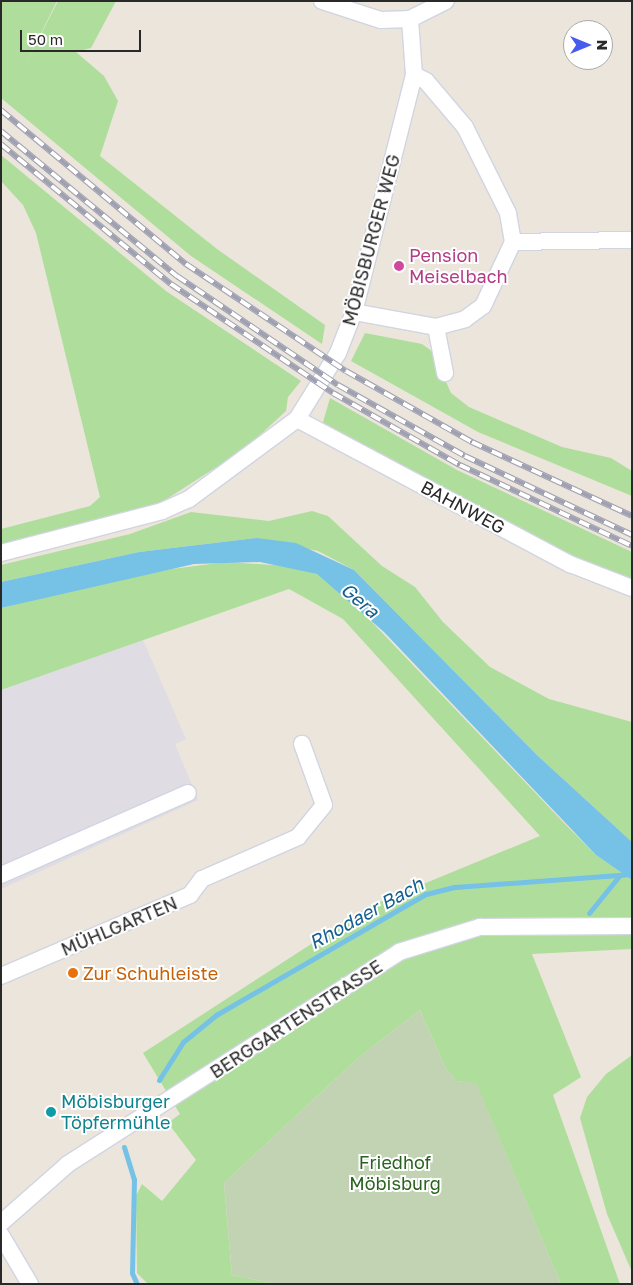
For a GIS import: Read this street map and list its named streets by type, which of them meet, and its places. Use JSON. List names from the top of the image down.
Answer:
{
  "streets": {
    "street": [
      "MÖBISBURGER WEG",
      "BAHNWEG",
      "MÜHLGARTEN",
      "BERGGARTENSTRASSE"
    ]
  },
  "crossings": [
    ["MÖBISBURGER WEG", "BAHNWEG"]
  ],
  "water": ["Gera", "Rhodaer Bach"],
  "parks": ["Friedhof Möbisburg"],
  "places": ["Pension Meiselbach", "Zur Schuhleiste", "Möbisburger Töpfermühle"],
  "scale_bar": "50 m",
  "north": "right"
}
